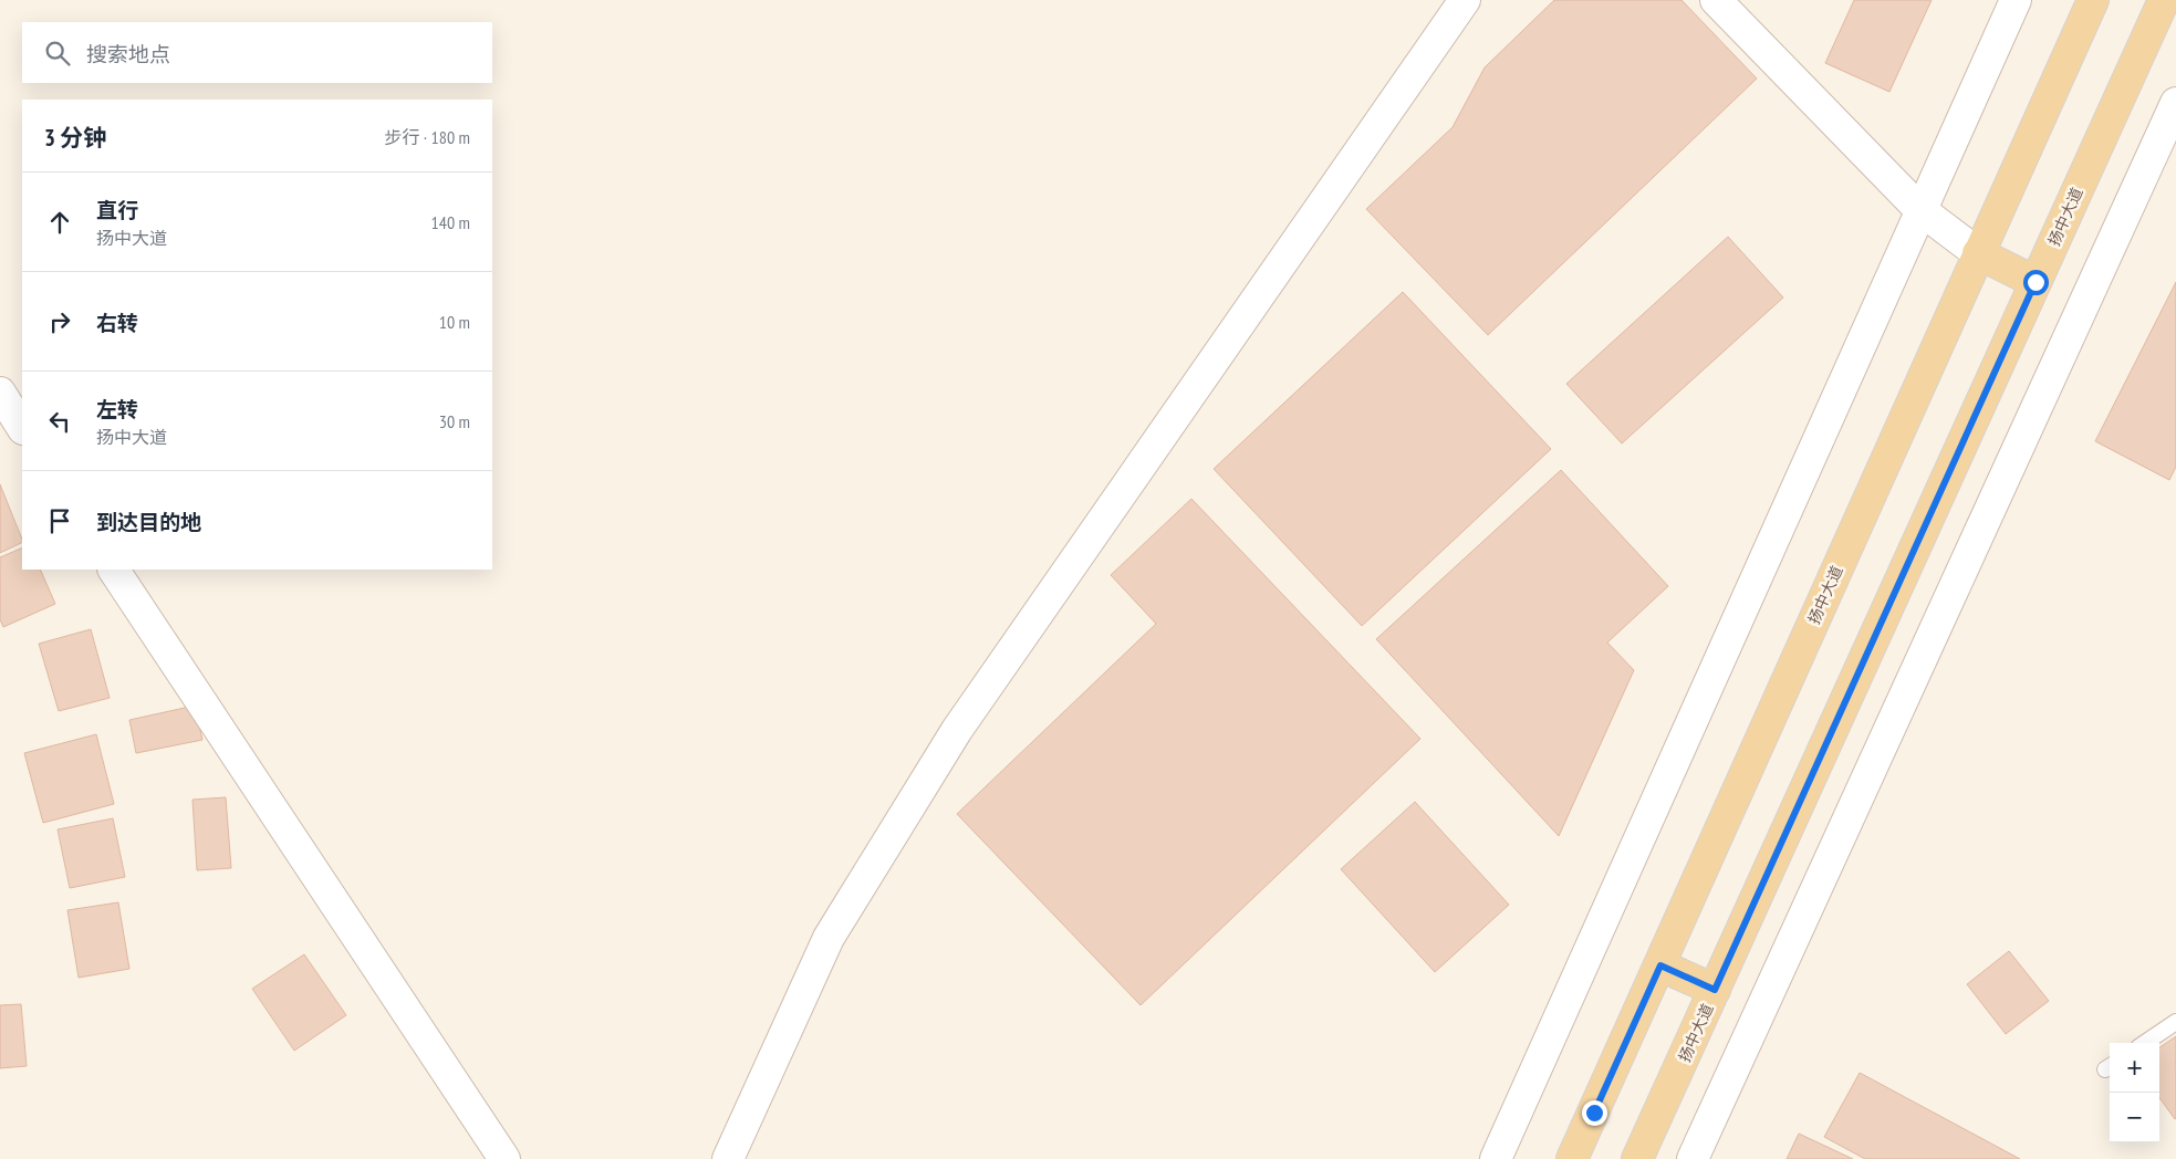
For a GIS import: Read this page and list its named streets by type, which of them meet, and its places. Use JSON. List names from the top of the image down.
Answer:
{
  "streets": {
    "main road": ["扬中大道"]
  },
  "page": {
    "search": "搜索地点",
    "heading": ["3 分钟", "步行 · 180 m"],
    "list": [
      ["直行", "扬中大道", "140 m"],
      ["右转", "10 m"],
      ["左转", "扬中大道", "30 m"],
      "到达目的地"
    ],
    "map_buttons": ["+", "−"]
  }
}
